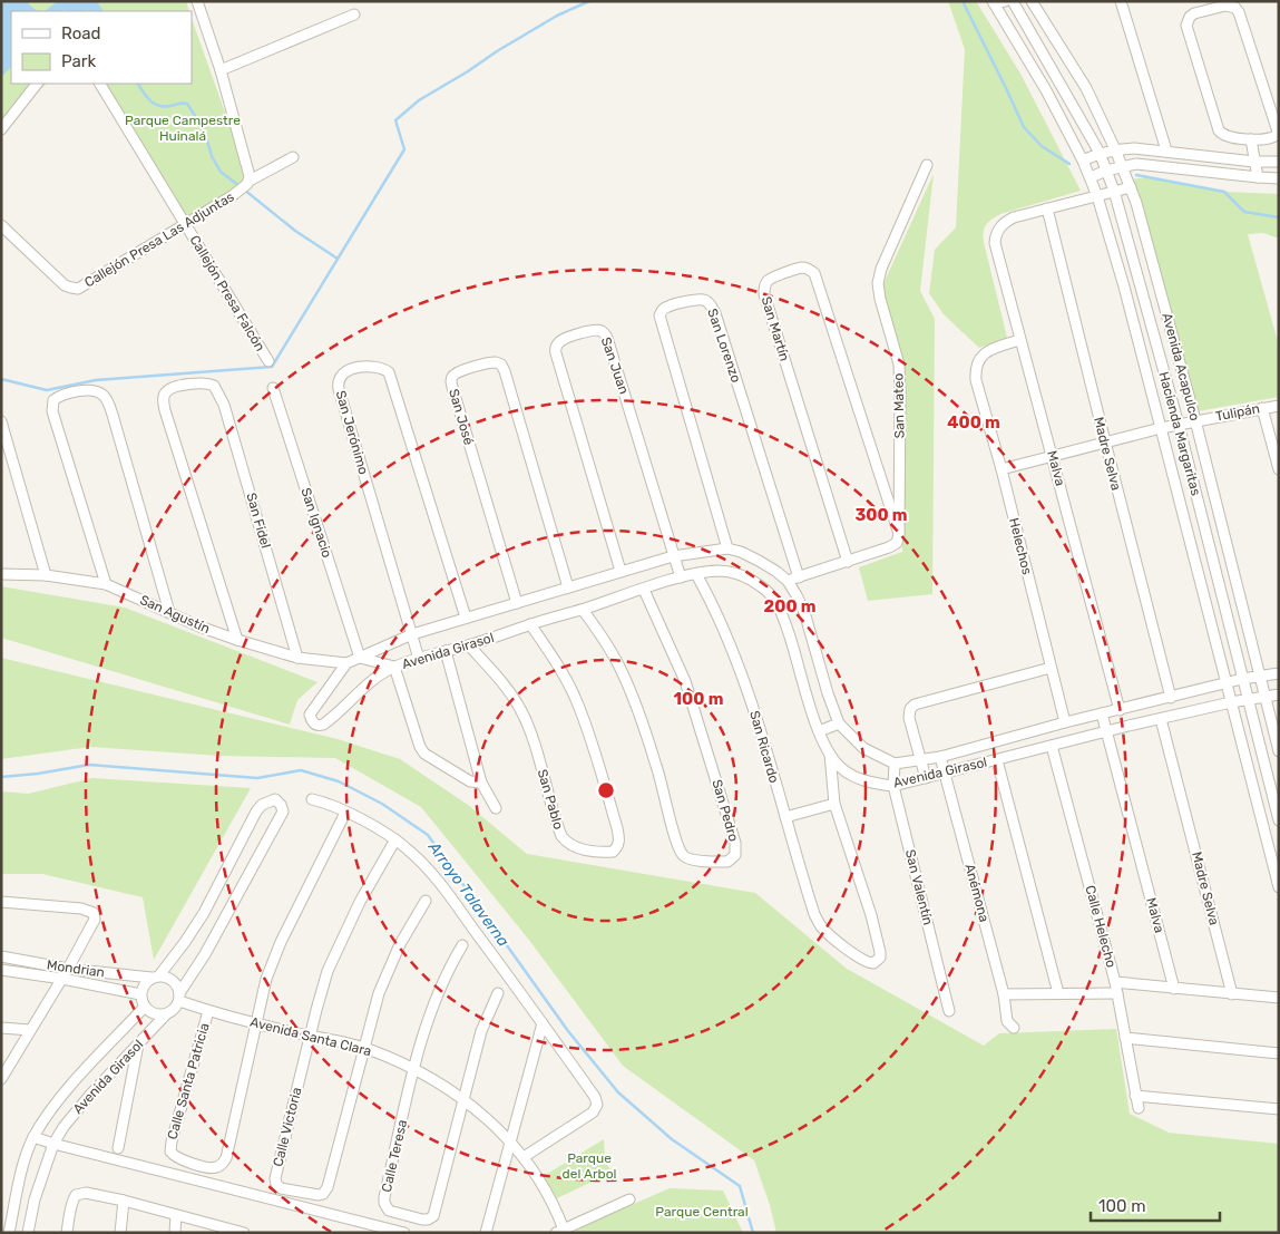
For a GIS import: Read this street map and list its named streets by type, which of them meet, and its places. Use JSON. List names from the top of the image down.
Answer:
{
  "streets": {
    "street": [
      "Callejón Presa Las Adjuntas",
      "Callejón Presa Falcón",
      "San Martín",
      "San Lorenzo",
      "San Juan",
      "Avenida Acapulco",
      "San Mateo",
      "Tulipán",
      "San José",
      "San Jerónimo",
      "Hacienda Margaritas",
      "Madre Selva",
      "Malva",
      "San Fidel",
      "San Ignacio",
      "Helechos",
      "San Agustín",
      "Avenida Girasol",
      "San Ricardo",
      "San Pablo",
      "San Pedro",
      "San Valentín",
      "Anémona",
      "Calle Helecho",
      "Mondrian",
      "Avenida Santa Clara",
      "Calle Santa Patricia",
      "Calle Victoria",
      "Calle Teresa"
    ]
  },
  "crossings": [
    ["Callejón Presa Las Adjuntas", "Callejón Presa Falcón"],
    ["San Martín", "San Mateo"],
    ["San Lorenzo", "Avenida Girasol"],
    ["San Juan", "Avenida Girasol"],
    ["Avenida Acapulco", "Tulipán"],
    ["Avenida Acapulco", "Avenida Girasol"],
    ["Tulipán", "Hacienda Margaritas"],
    ["Tulipán", "Madre Selva"],
    ["Tulipán", "Malva"],
    ["Tulipán", "Helechos"],
    ["San José", "Avenida Girasol"],
    ["San Jerónimo", "Avenida Girasol"],
    ["Hacienda Margaritas", "Avenida Girasol"],
    ["Madre Selva", "Malva"],
    ["Madre Selva", "Avenida Girasol"],
    ["Malva", "Helechos"],
    ["Malva", "Avenida Girasol"],
    ["San Fidel", "San Agustín"],
    ["San Ignacio", "Avenida Girasol"],
    ["Helechos", "Avenida Girasol"],
    ["San Agustín", "Avenida Girasol"],
    ["Avenida Girasol", "San Ricardo"],
    ["Avenida Girasol", "San Pablo"],
    ["Avenida Girasol", "San Pedro"],
    ["Avenida Girasol", "San Valentín"],
    ["Avenida Girasol", "Anémona"],
    ["Avenida Girasol", "Calle Helecho"],
    ["Avenida Girasol", "Mondrian"],
    ["Avenida Girasol", "Avenida Santa Clara"],
    ["Mondrian", "Avenida Santa Clara"],
    ["Avenida Santa Clara", "Calle Santa Patricia"],
    ["Avenida Santa Clara", "Calle Victoria"],
    ["Avenida Santa Clara", "Calle Teresa"]
  ],
  "water": ["Arroyo Talaverna"],
  "parks": ["Parque Campestre Huinalá", "Parque del Arbol", "Parque Central"],
  "legend": ["Road", "Park"],
  "scale_bar": "100 m",
  "rings": [
    "400 m",
    "300 m",
    "200 m",
    "100 m"
  ]
}
